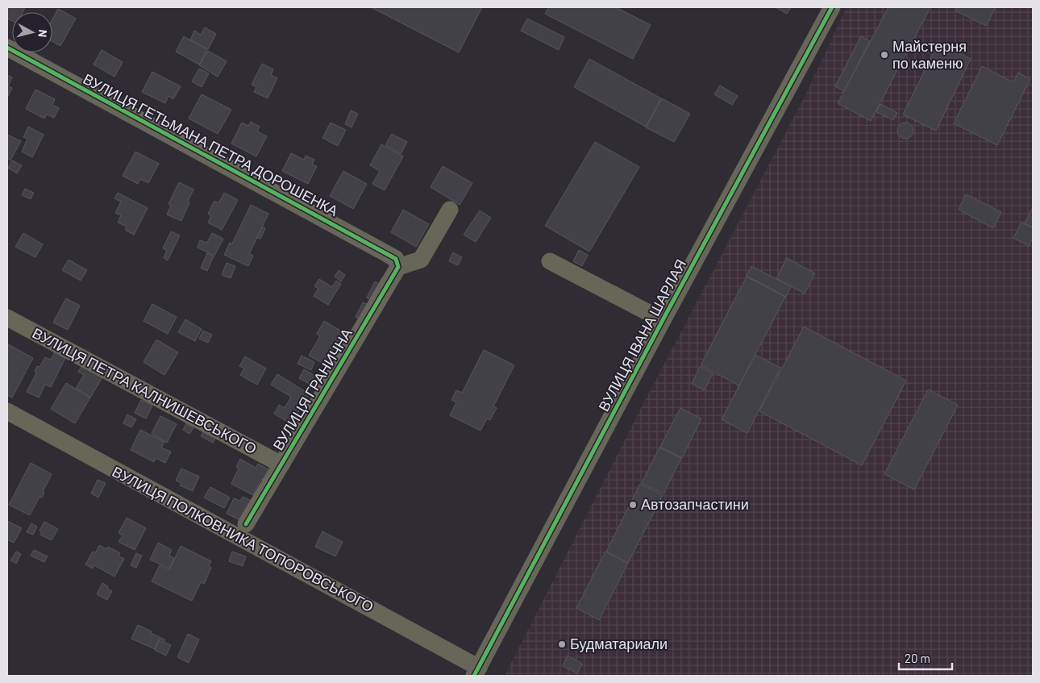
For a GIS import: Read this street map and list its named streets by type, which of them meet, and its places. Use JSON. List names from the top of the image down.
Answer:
{
  "streets": {
    "street": [
      "ВУЛИЦЯ ГЕТЬМАНА ПЕТРА ДОРОШЕНКА",
      "ВУЛИЦЯ ІВАНА ШАРЛАЯ",
      "ВУЛИЦЯ ГРАНИЧНА",
      "ВУЛИЦЯ ПЕТРА КАЛНИШЕВСЬКОГО",
      "ВУЛИЦЯ ПОЛКОВНИКА ТОПОРОВСЬКОГО"
    ]
  },
  "crossings": [
    ["ВУЛИЦЯ ГЕТЬМАНА ПЕТРА ДОРОШЕНКА", "ВУЛИЦЯ ГРАНИЧНА"],
    ["ВУЛИЦЯ ІВАНА ШАРЛАЯ", "ВУЛИЦЯ ПОЛКОВНИКА ТОПОРОВСЬКОГО"],
    ["ВУЛИЦЯ ГРАНИЧНА", "ВУЛИЦЯ ПЕТРА КАЛНИШЕВСЬКОГО"]
  ],
  "places": ["Майстерня по каменю", "Автозапчастини", "Будматариали"],
  "scale_bar": "20 m",
  "north": "right"
}
